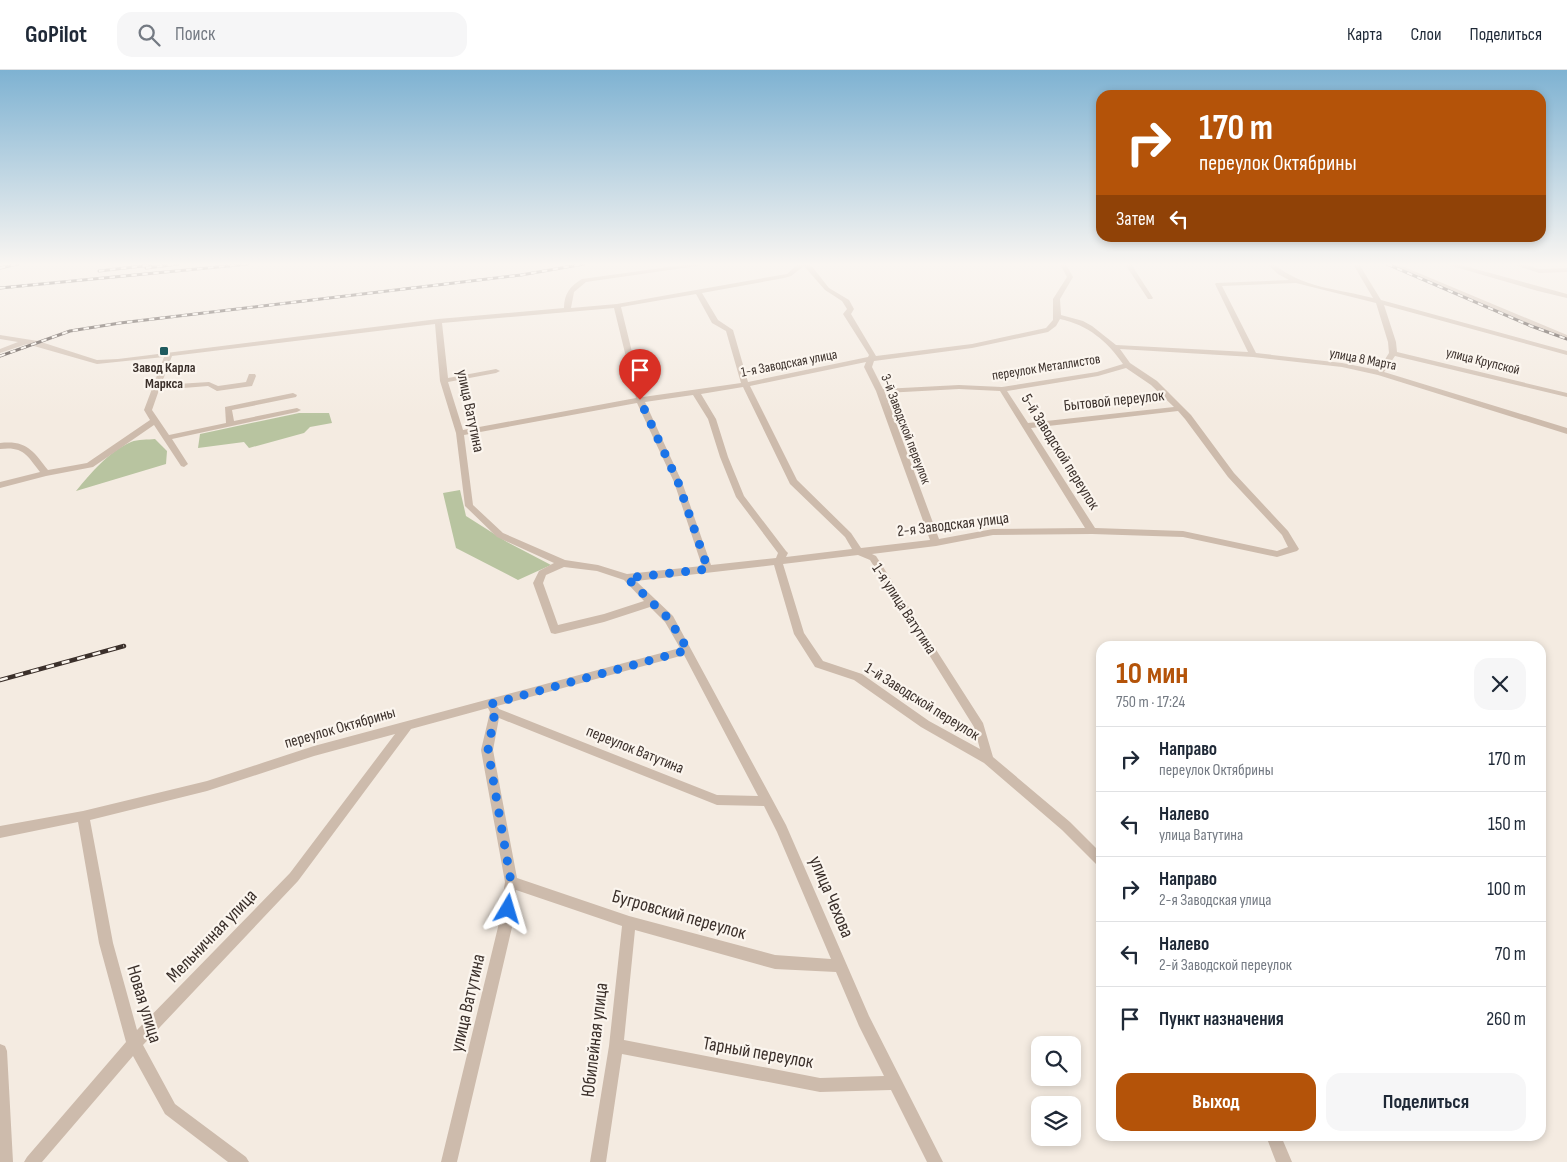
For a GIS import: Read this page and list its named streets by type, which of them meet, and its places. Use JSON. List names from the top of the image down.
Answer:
{
  "streets": {
    "street": [
      "улица 8 Марта",
      "улица Крупской",
      "1-я Заводская улица",
      "переулок Металлистов",
      "Бытовой переулок",
      "улица Ватутина",
      "3-й Заводской переулок",
      "5-й Заводской переулок",
      "2-я Заводская улица",
      "1-я улица Ватутина",
      "1-й Заводской переулок",
      "переулок Октябрины",
      "переулок Ватутина",
      "улица Чехова",
      "Бугровский переулок",
      "Мельничная улица",
      "Новая улица",
      "Юбилейная улица",
      "Тарный переулок"
    ]
  },
  "crossings": [
    ["улица 8 Марта", "переулок Металлистов"],
    ["1-я Заводская улица", "переулок Металлистов"],
    ["1-я Заводская улица", "улица Ватутина"],
    ["1-я Заводская улица", "3-й Заводской переулок"],
    ["1-я Заводская улица", "1-я улица Ватутина"],
    ["1-я Заводская улица", "1-й Заводской переулок"],
    ["переулок Металлистов", "3-й Заводской переулок"],
    ["переулок Металлистов", "5-й Заводской переулок"],
    ["Бытовой переулок", "5-й Заводской переулок"],
    ["Бытовой переулок", "2-я Заводская улица"],
    ["улица Ватутина", "2-я Заводская улица"],
    ["улица Ватутина", "переулок Октябрины"],
    ["улица Ватутина", "переулок Ватутина"],
    ["улица Ватутина", "улица Чехова"],
    ["улица Ватутина", "Бугровский переулок"],
    ["3-й Заводской переулок", "2-я Заводская улица"],
    ["5-й Заводской переулок", "2-я Заводская улица"],
    ["2-я Заводская улица", "1-я улица Ватутина"],
    ["2-я Заводская улица", "1-й Заводской переулок"],
    ["1-я улица Ватутина", "1-й Заводской переулок"],
    ["переулок Октябрины", "переулок Ватутина"],
    ["переулок Октябрины", "улица Чехова"],
    ["переулок Октябрины", "Мельничная улица"],
    ["переулок Октябрины", "Новая улица"],
    ["переулок Ватутина", "улица Чехова"],
    ["улица Чехова", "Бугровский переулок"],
    ["улица Чехова", "Тарный переулок"],
    ["Бугровский переулок", "Юбилейная улица"],
    ["Мельничная улица", "Новая улица"],
    ["Юбилейная улица", "Тарный переулок"]
  ],
  "places": {
    "transit": ["Завод Карла Маркса"]
  },
  "page": {
    "header": "GoPilot",
    "search": "Поиск",
    "nav": ["Карта", "Слои", "Поделиться"],
    "turn": ["170 m", "переулок Октябрины"],
    "then": "Затем",
    "heading": ["10 мин", "750 m · 17:24"],
    "list": [
      {
        "name": "Направо",
        "note": "переулок Октябрины",
        "value": "170 m"
      },
      {
        "name": "Налево",
        "note": "улица Ватутина",
        "value": "150 m"
      },
      {
        "name": "Направо",
        "note": "2-я Заводская улица",
        "value": "100 m"
      },
      {
        "name": "Налево",
        "note": "2-й Заводской переулок",
        "value": "70 m"
      },
      {
        "name": "Пункт назначения",
        "value": "260 m"
      }
    ],
    "buttons": ["Выход", "Поделиться"]
  }
}
